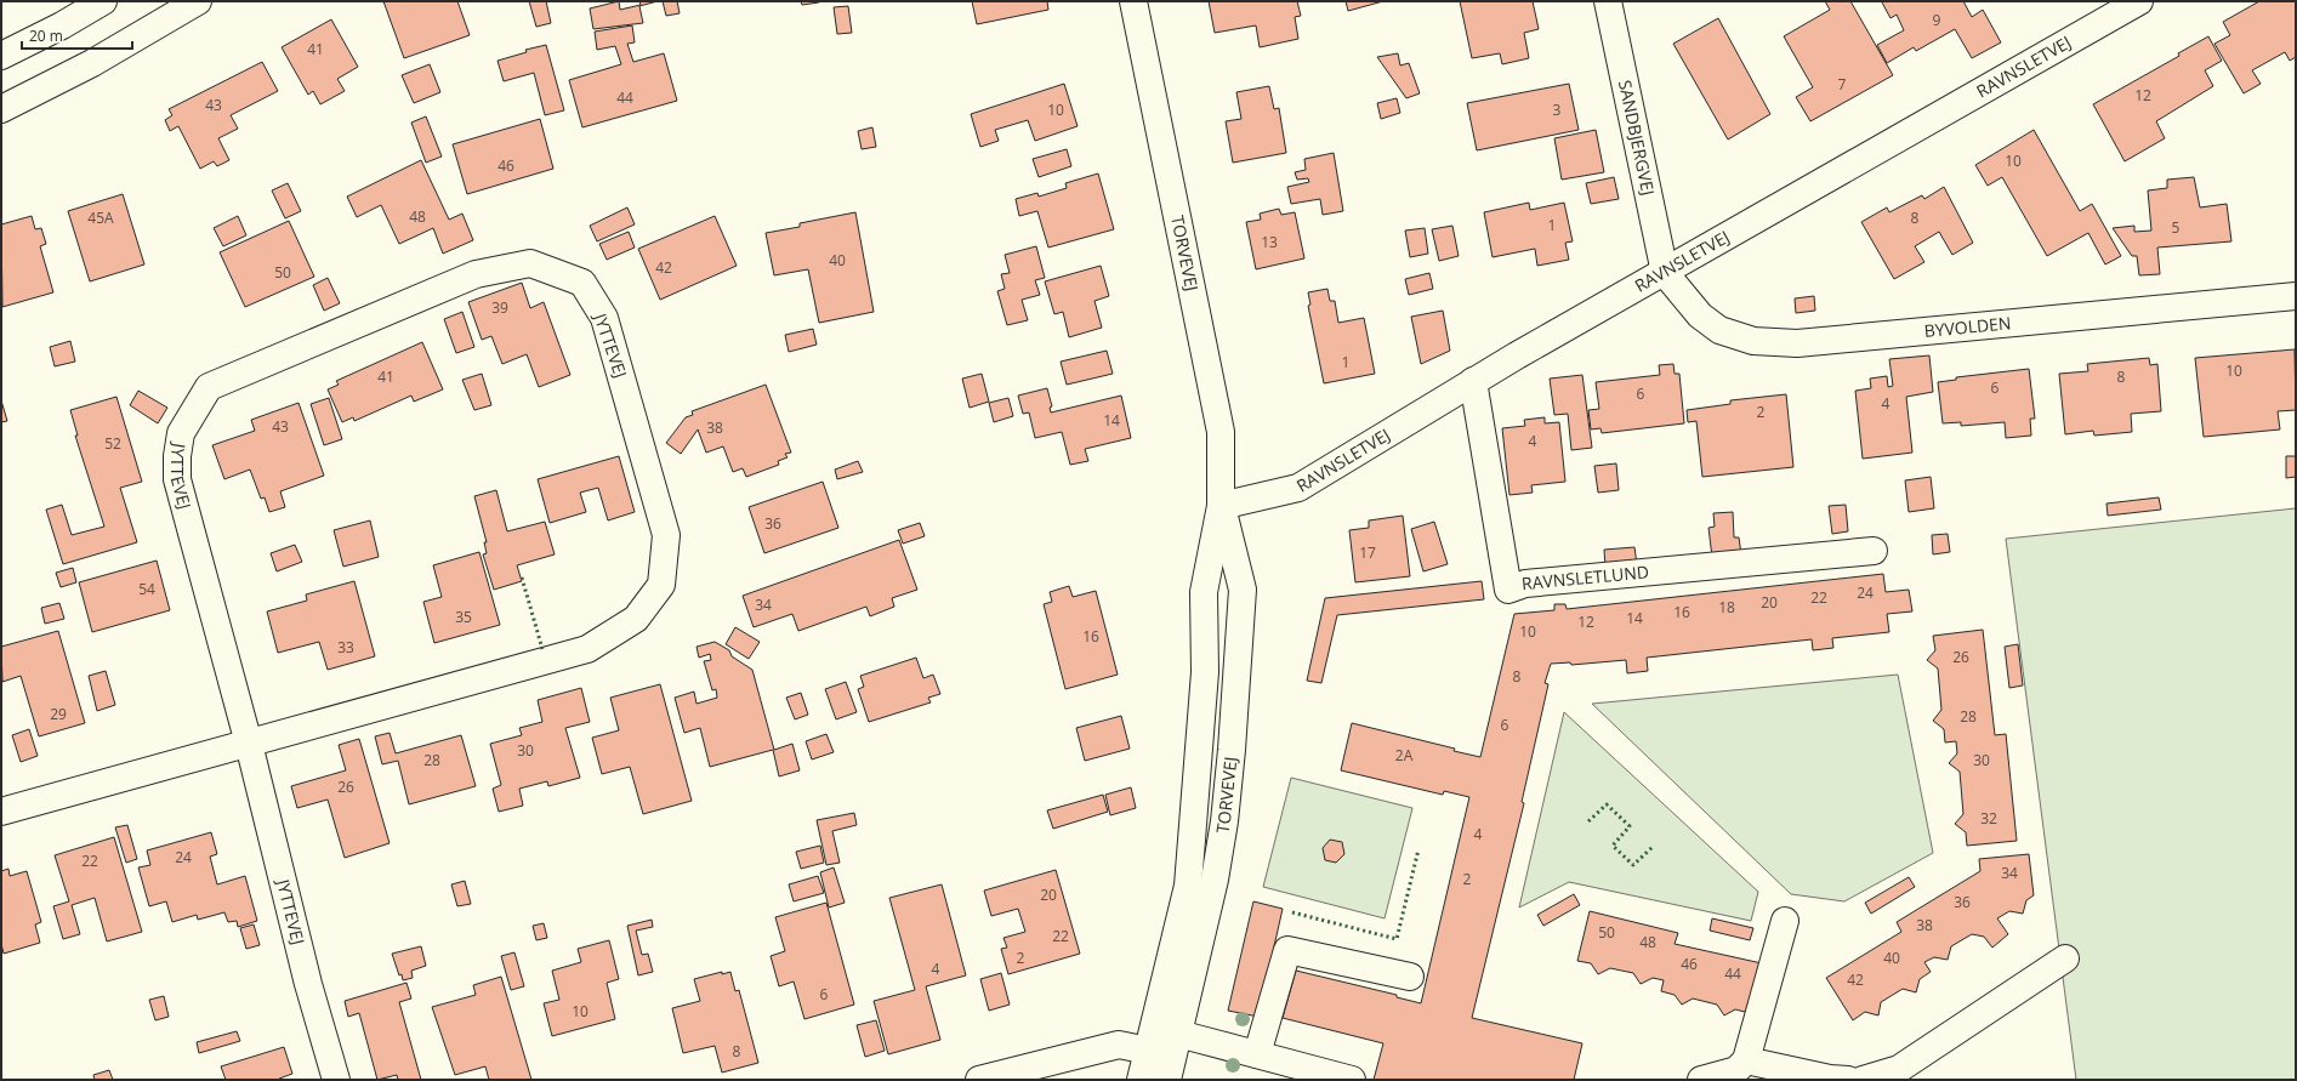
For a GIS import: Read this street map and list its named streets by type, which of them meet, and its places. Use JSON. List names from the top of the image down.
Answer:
{
  "streets": {
    "street": [
      "RAVNSLETVEJ",
      "SANDBJERGVEJ",
      "TORVEVEJ",
      "BYVOLDEN",
      "JYTTEVEJ",
      "RAVNSLETLUND"
    ]
  },
  "crossings": [
    ["RAVNSLETVEJ", "SANDBJERGVEJ"],
    ["RAVNSLETVEJ", "TORVEVEJ"],
    ["RAVNSLETVEJ", "BYVOLDEN"],
    ["RAVNSLETVEJ", "RAVNSLETLUND"],
    ["SANDBJERGVEJ", "BYVOLDEN"]
  ],
  "house_numbers": [
    "9",
    "41",
    "7",
    "12",
    "44",
    "43",
    "10",
    "3",
    "10",
    "46",
    "48",
    "45A",
    "8",
    "1",
    "5",
    "13",
    "40",
    "42",
    "50",
    "39",
    "1",
    "10",
    "41",
    "8",
    "6",
    "6",
    "4",
    "2",
    "14",
    "43",
    "38",
    "4",
    "52",
    "36",
    "17",
    "54",
    "24",
    "22",
    "20",
    "34",
    "18",
    "16",
    "35",
    "14",
    "12",
    "10",
    "16",
    "33",
    "26",
    "8",
    "29",
    "28",
    "6",
    "30",
    "2A",
    "28",
    "30",
    "26",
    "32",
    "4",
    "24",
    "22",
    "34",
    "2",
    "20",
    "36",
    "38",
    "50",
    "22",
    "48",
    "2",
    "40",
    "46",
    "4",
    "44",
    "42",
    "6",
    "10",
    "8"
  ],
  "scale_bar": "20 m"
}
